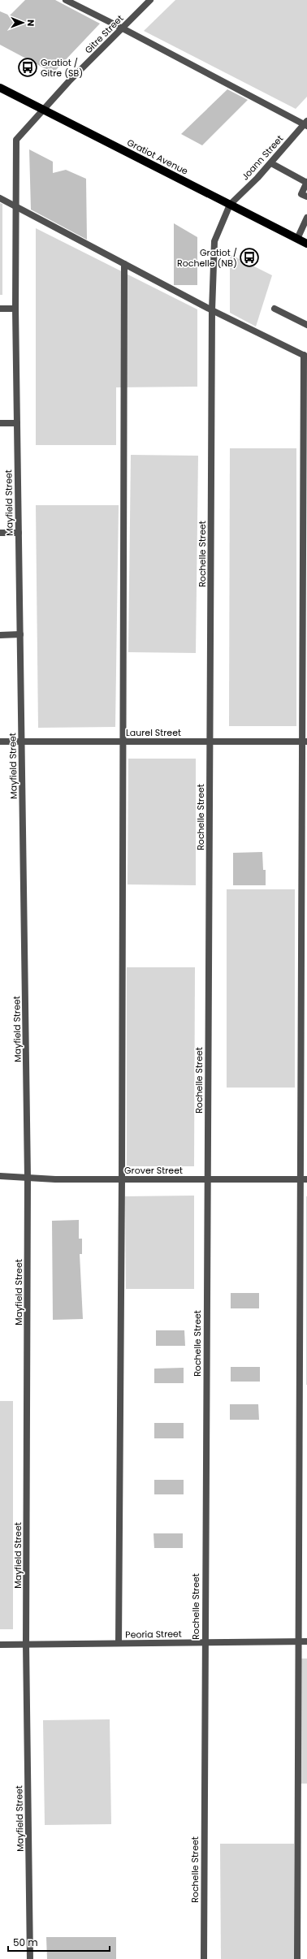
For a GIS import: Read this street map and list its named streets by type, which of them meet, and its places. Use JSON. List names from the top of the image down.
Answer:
{
  "streets": {
    "main road": ["Gratiot Avenue"],
    "street": [
      "Gitre Street",
      "Joann Street",
      "Mayfield Street",
      "Rochelle Street",
      "Laurel Street",
      "Grover Street",
      "Peoria Street"
    ]
  },
  "crossings": [
    ["Gitre Street", "Gratiot Avenue"],
    ["Gitre Street", "Mayfield Street"],
    ["Gratiot Avenue", "Joann Street"],
    ["Gratiot Avenue", "Mayfield Street"],
    ["Gratiot Avenue", "Rochelle Street"],
    ["Joann Street", "Rochelle Street"],
    ["Mayfield Street", "Laurel Street"],
    ["Mayfield Street", "Grover Street"],
    ["Mayfield Street", "Peoria Street"],
    ["Rochelle Street", "Laurel Street"],
    ["Rochelle Street", "Grover Street"],
    ["Rochelle Street", "Peoria Street"]
  ],
  "places": {
    "bus stop": ["Gratiot / Gitre (SB)", "Gratiot / Rochelle (NB)"]
  },
  "scale_bar": "50 m",
  "north": "right"
}
